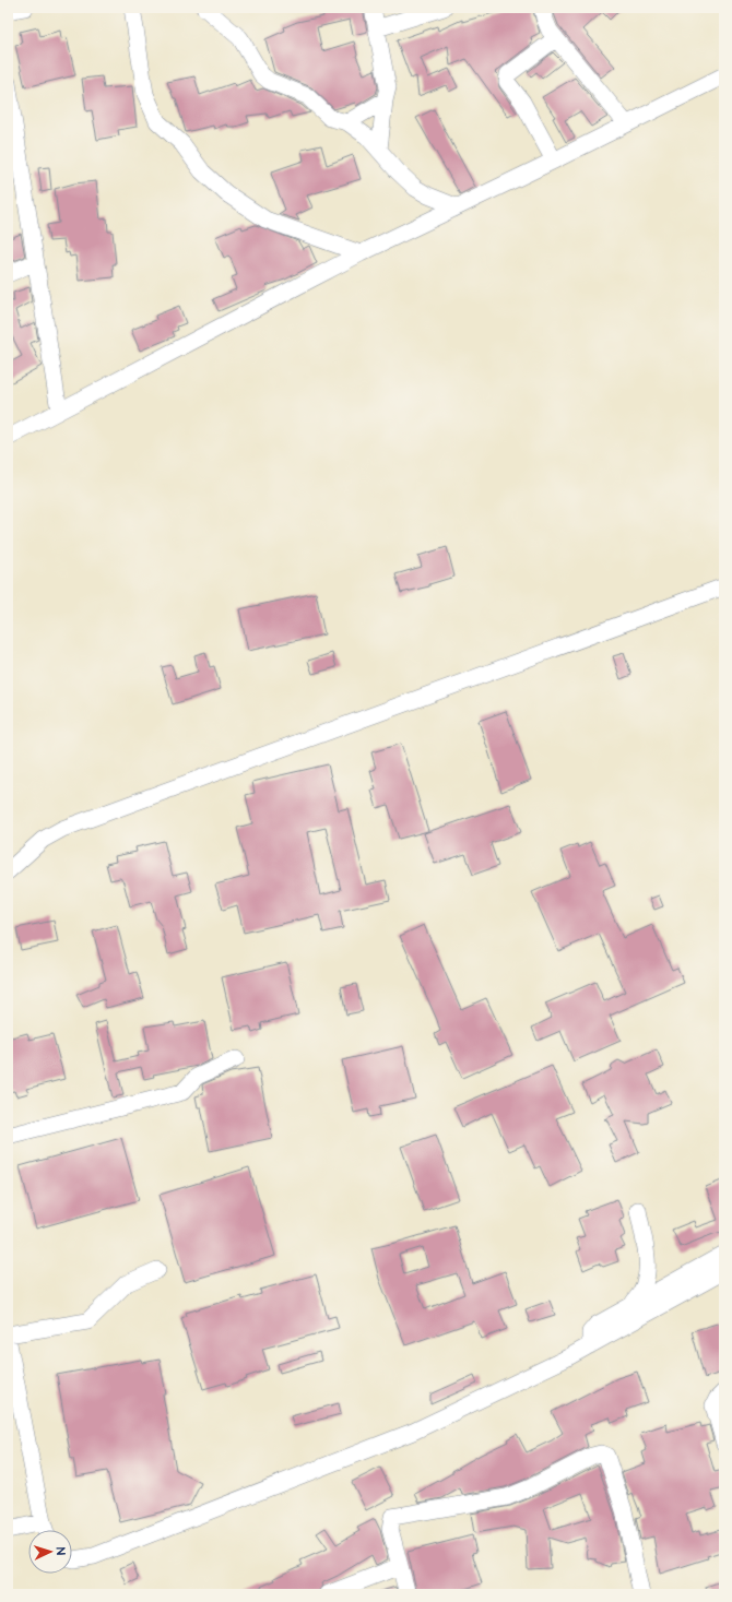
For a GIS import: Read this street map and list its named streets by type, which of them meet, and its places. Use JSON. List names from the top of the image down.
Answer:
{
  "north": "right"
}
